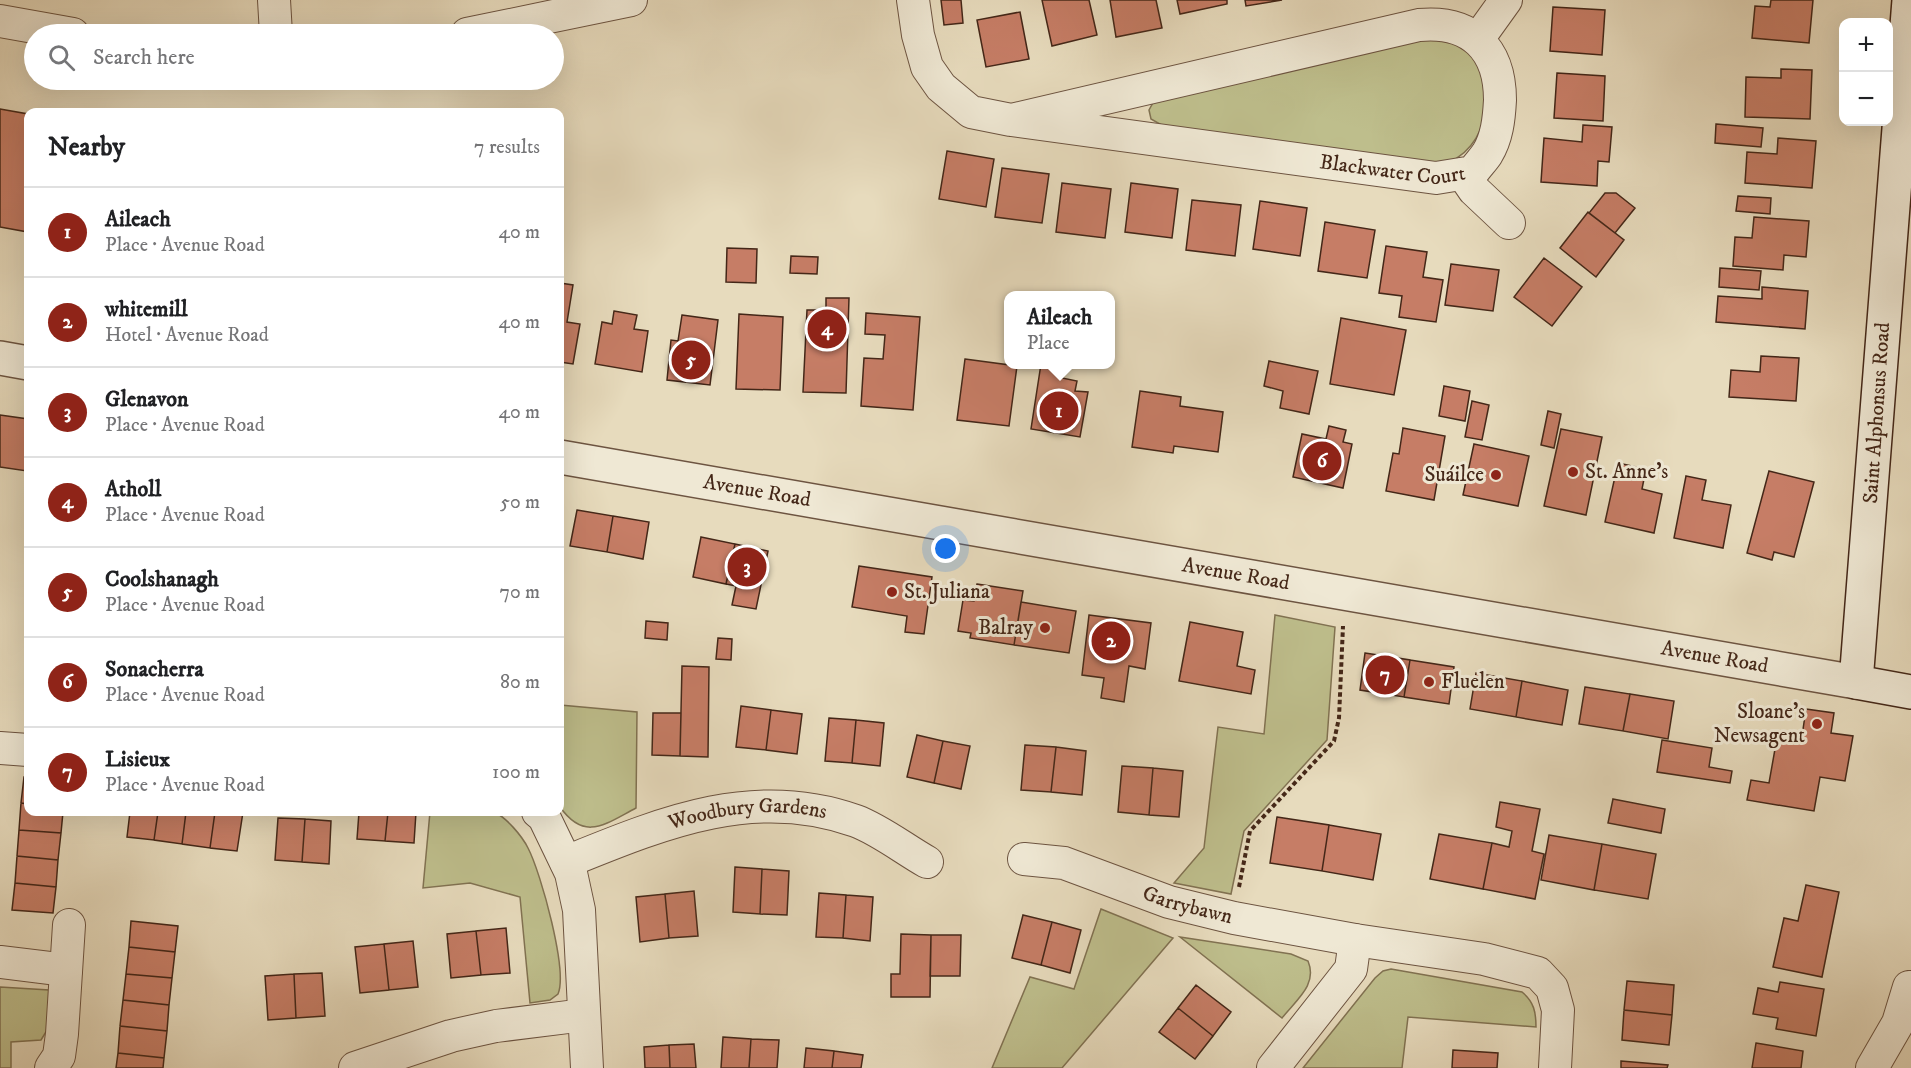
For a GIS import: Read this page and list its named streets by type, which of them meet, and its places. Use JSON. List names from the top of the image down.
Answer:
{
  "streets": {
    "street": [
      "Blackwater Court",
      "Saint Alphonsus Road",
      "Avenue Road",
      "Woodbury Gardens",
      "Garrybawn"
    ]
  },
  "crossings": [
    ["Saint Alphonsus Road", "Avenue Road"]
  ],
  "places": [
    "St. Anne's",
    "Suáilce",
    "St. Juliana",
    "Balray",
    "Fluelen",
    "Sloane's Newsagent"
  ],
  "page": {
    "map_buttons": ["+", "−"],
    "search": "Search here",
    "heading": ["Nearby", "7 results"],
    "list": [
      {
        "mark": "1",
        "name": "Aileach",
        "note": "Place · Avenue Road",
        "value": "40 m"
      },
      {
        "mark": "2",
        "name": "whitemill",
        "note": "Hotel · Avenue Road",
        "value": "40 m"
      },
      {
        "mark": "3",
        "name": "Glenavon",
        "note": "Place · Avenue Road",
        "value": "40 m"
      },
      {
        "mark": "4",
        "name": "Atholl",
        "note": "Place · Avenue Road",
        "value": "50 m"
      },
      {
        "mark": "5",
        "name": "Coolshanagh",
        "note": "Place · Avenue Road",
        "value": "70 m"
      },
      {
        "mark": "6",
        "name": "Sonacherra",
        "note": "Place · Avenue Road",
        "value": "80 m"
      },
      {
        "mark": "7",
        "name": "Lisieux",
        "note": "Place · Avenue Road",
        "value": "100 m"
      }
    ],
    "popup": ["Aileach", "Place"],
    "pins": [
      "4",
      "5",
      "1",
      "6",
      "3",
      "2",
      "7"
    ]
  }
}
